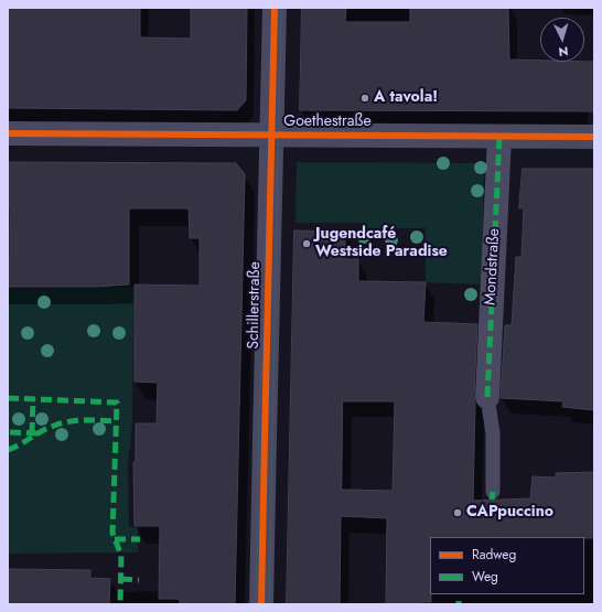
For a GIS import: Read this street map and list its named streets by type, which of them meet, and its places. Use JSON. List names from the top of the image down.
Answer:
{
  "streets": {
    "street": ["Goethestraße", "Mondstraße", "Schillerstraße"]
  },
  "crossings": [
    ["Goethestraße", "Mondstraße"],
    ["Goethestraße", "Schillerstraße"]
  ],
  "places": ["A tavola!", "Jugendcafé Westside Paradise", "CAPpuccino"],
  "legend": ["Radweg", "Weg"],
  "north": "bottom"
}
